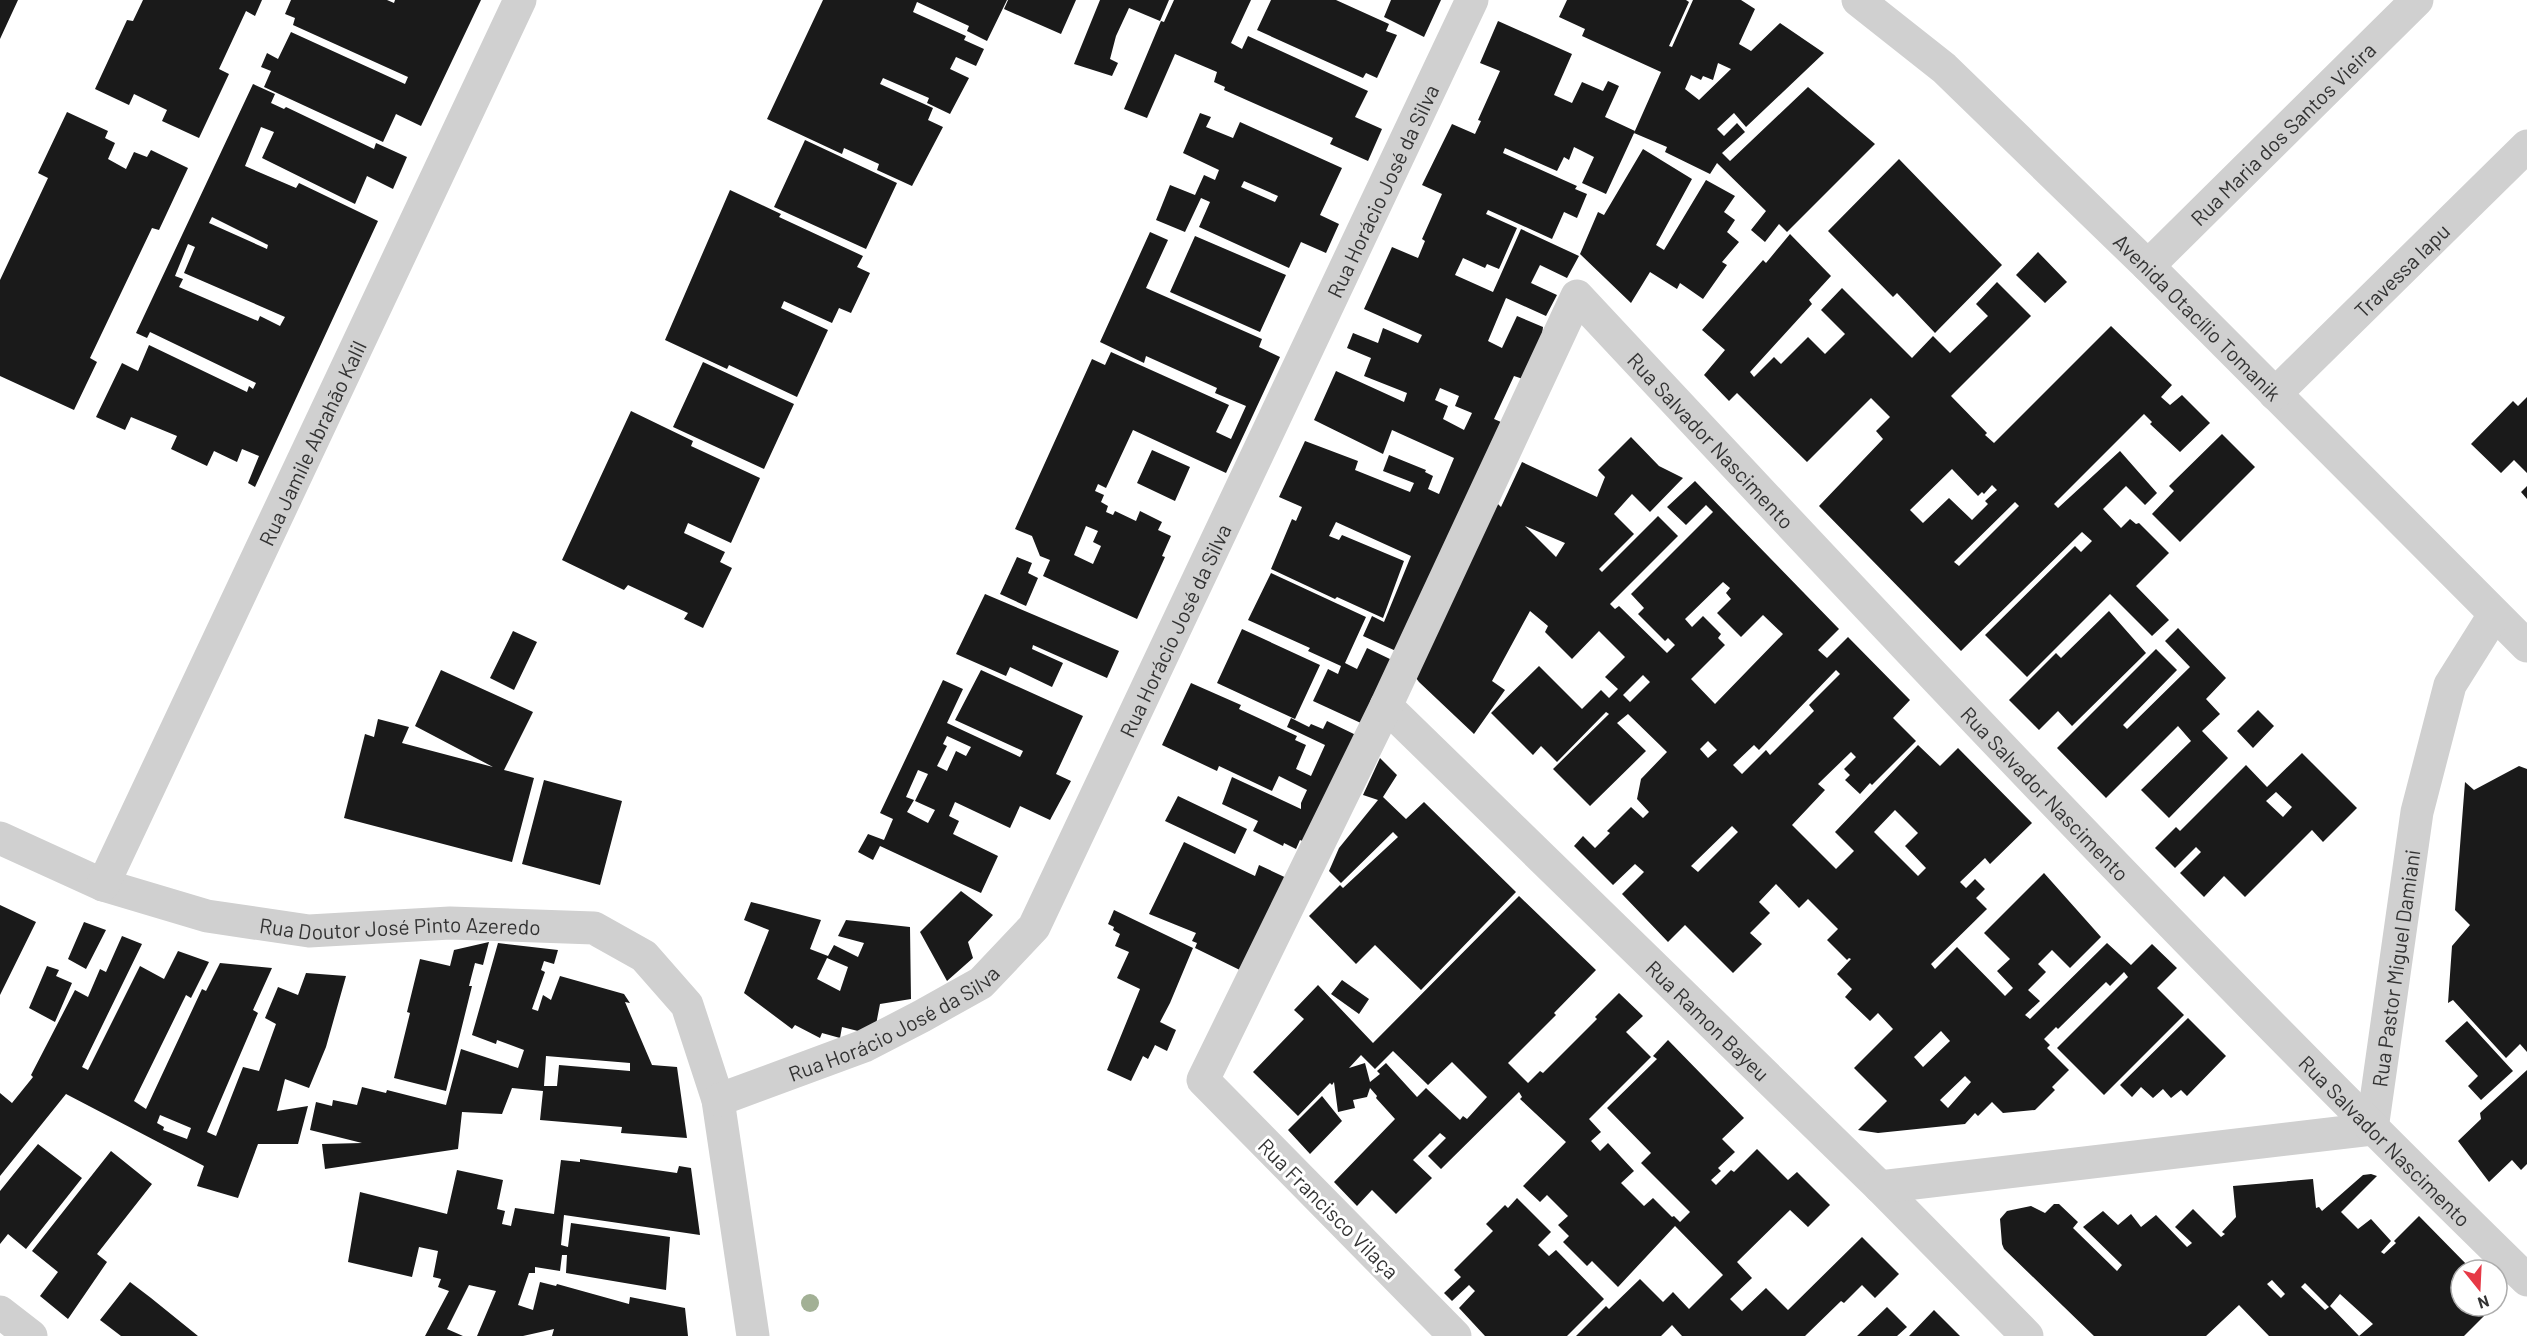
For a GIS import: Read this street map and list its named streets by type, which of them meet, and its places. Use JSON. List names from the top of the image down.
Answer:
{
  "streets": {
    "street": [
      "Rua Maria dos Santos Vieira",
      "Rua Horácio José da Silva",
      "Travessa Iapu",
      "Avenida Otacílio Tomanik",
      "Rua Salvador Nascimento",
      "Rua Jamile Abrahão Kalil",
      "Rua Doutor José Pinto Azeredo",
      "Rua Pastor Miguel Damiani",
      "Rua Ramon Bayeu",
      "Rua Francisco Vilaça"
    ]
  },
  "crossings": [
    ["Rua Maria dos Santos Vieira", "Avenida Otacílio Tomanik"],
    ["Rua Horácio José da Silva", "Rua Doutor José Pinto Azeredo"],
    ["Travessa Iapu", "Avenida Otacílio Tomanik"],
    ["Avenida Otacílio Tomanik", "Rua Pastor Miguel Damiani"],
    ["Rua Salvador Nascimento", "Rua Pastor Miguel Damiani"],
    ["Rua Salvador Nascimento", "Rua Ramon Bayeu"],
    ["Rua Salvador Nascimento", "Rua Francisco Vilaça"],
    ["Rua Jamile Abrahão Kalil", "Rua Doutor José Pinto Azeredo"],
    ["Rua Ramon Bayeu", "Rua Francisco Vilaça"]
  ],
  "north": "bottom"
}
